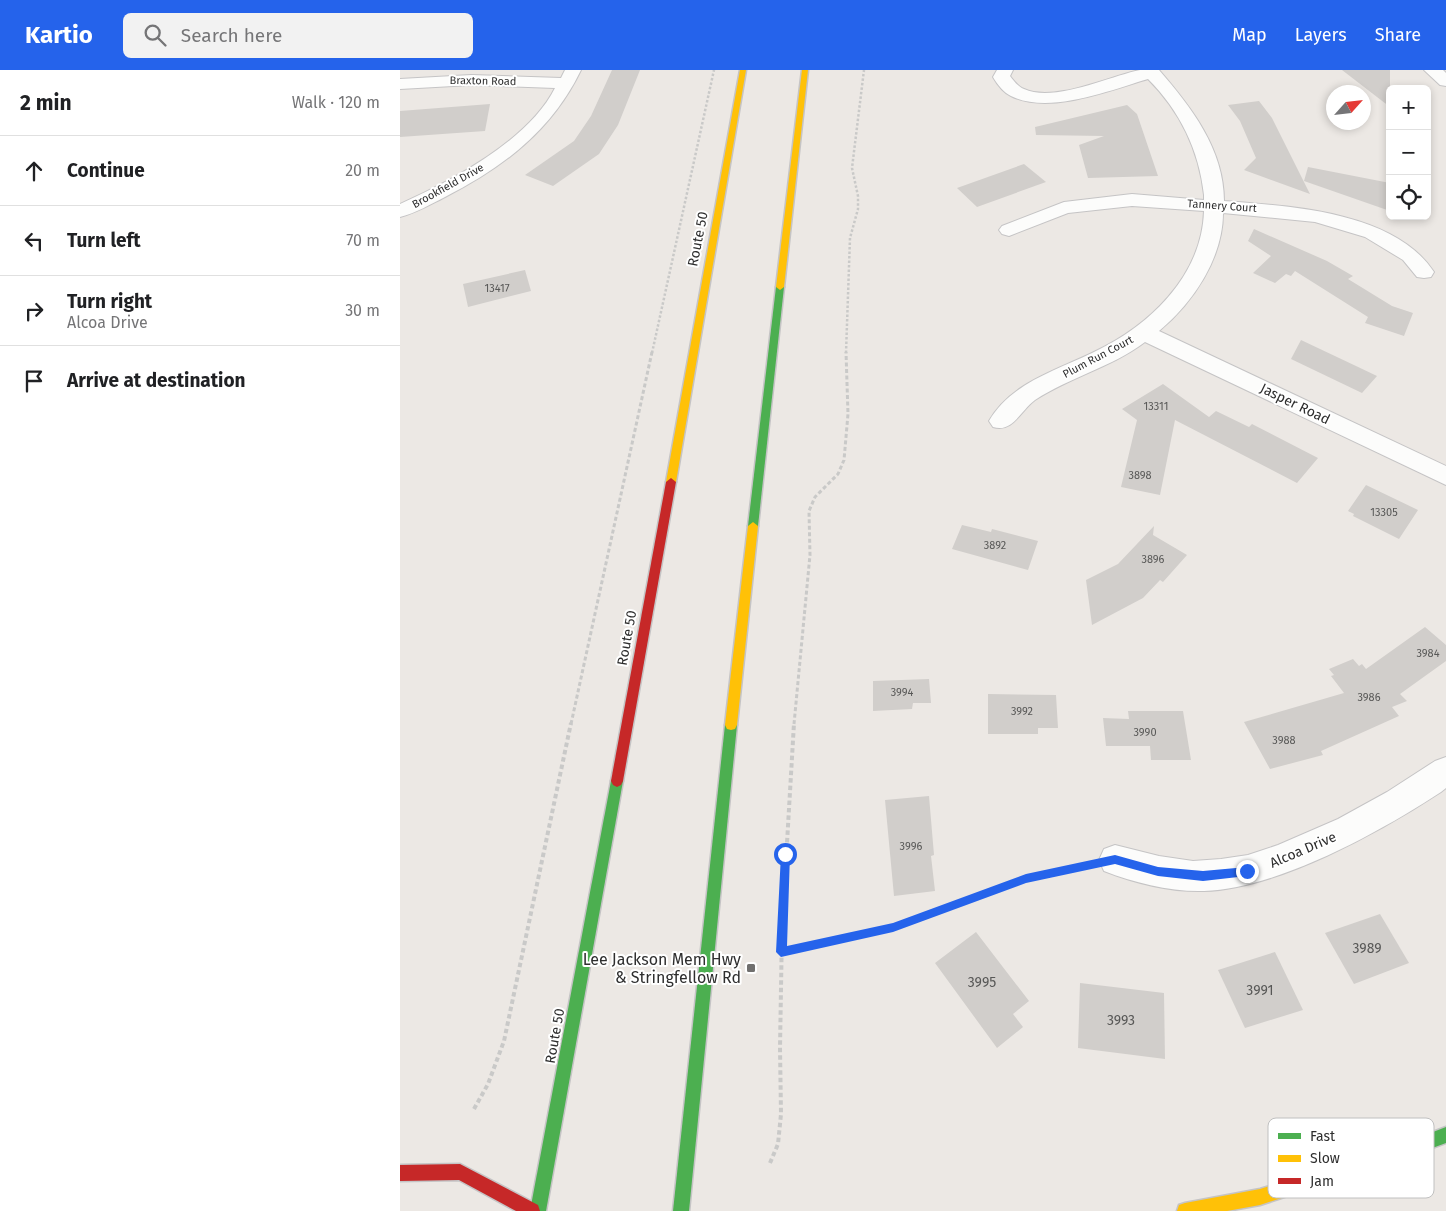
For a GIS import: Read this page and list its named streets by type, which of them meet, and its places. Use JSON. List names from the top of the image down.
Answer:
{
  "streets": {
    "main road": ["Route 50"],
    "street": [
      "Braxton Road",
      "Brookfield Drive",
      "Tannery Court",
      "Plum Run Court",
      "Jasper Road",
      "Alcoa Drive"
    ]
  },
  "crossings": [
    ["Braxton Road", "Brookfield Drive"],
    ["Tannery Court", "Plum Run Court"],
    ["Plum Run Court", "Jasper Road"]
  ],
  "places": {
    "transit": ["Lee Jackson Mem Hwy & Stringfellow Rd"]
  },
  "house_numbers": [
    "13417",
    "13311",
    "3898",
    "13305",
    "3892",
    "3896",
    "3984",
    "3994",
    "3986",
    "3992",
    "3990",
    "3988",
    "3996",
    "3989",
    "3995",
    "3991",
    "3993"
  ],
  "legend": ["Fast", "Slow", "Jam"],
  "north": "top right",
  "page": {
    "header": "Kartio",
    "search": "Search here",
    "nav": ["Map", "Layers", "Share"],
    "heading": ["2 min", "Walk · 120 m"],
    "map_buttons": ["+", "−"],
    "list": [
      ["Continue", "20 m"],
      ["Turn left", "70 m"],
      ["Turn right", "Alcoa Drive", "30 m"],
      "Arrive at destination"
    ]
  }
}
